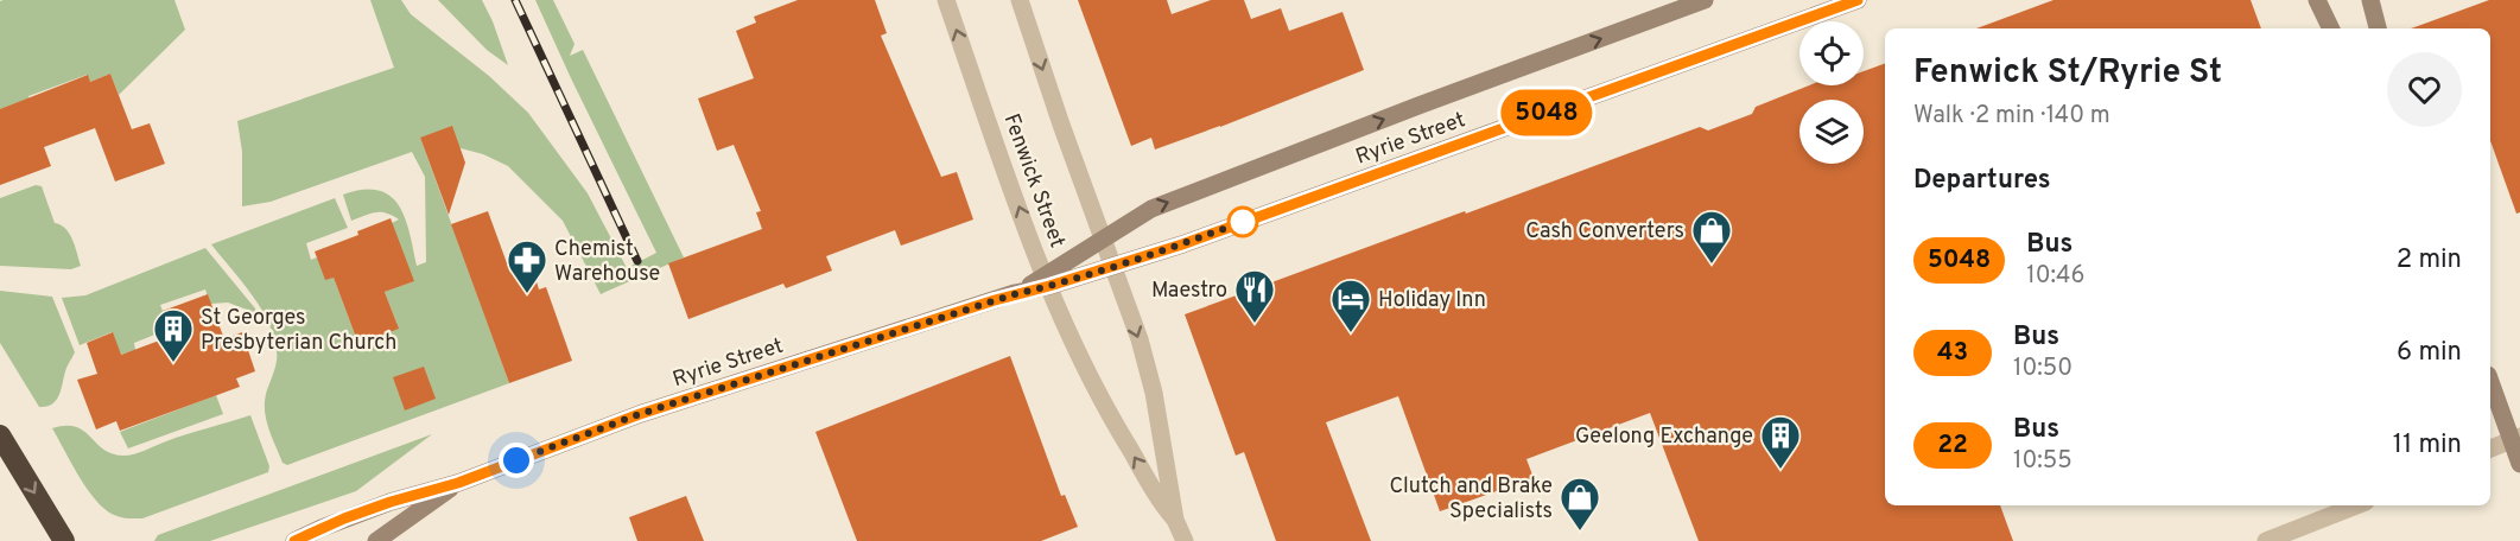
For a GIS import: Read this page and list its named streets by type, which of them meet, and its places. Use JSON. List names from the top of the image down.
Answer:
{
  "streets": {
    "main road": ["Ryrie Street"],
    "street": ["Fenwick Street"]
  },
  "crossings": [
    ["Ryrie Street", "Fenwick Street"]
  ],
  "places": {
    "shop": ["Cash Converters", "Clutch and Brake Specialists"],
    "pharmacy": ["Chemist Warehouse"],
    "restaurant": ["Maestro"],
    "hotel": ["Holiday Inn"],
    "building": ["St Georges Presbyterian Church", "Geelong Exchange"]
  },
  "lines": ["bus line 5048"],
  "page": {
    "on_map": "5048",
    "heading": [
      ["Fenwick St/Ryrie St", "Walk · 2 min · 140 m"],
      "Departures"
    ],
    "list": [
      {
        "mark": "5048",
        "name": "Bus",
        "note": "10:46",
        "value": "2 min"
      },
      {
        "mark": "43",
        "name": "Bus",
        "note": "10:50",
        "value": "6 min"
      },
      {
        "mark": "22",
        "name": "Bus",
        "note": "10:55",
        "value": "11 min"
      }
    ]
  }
}
